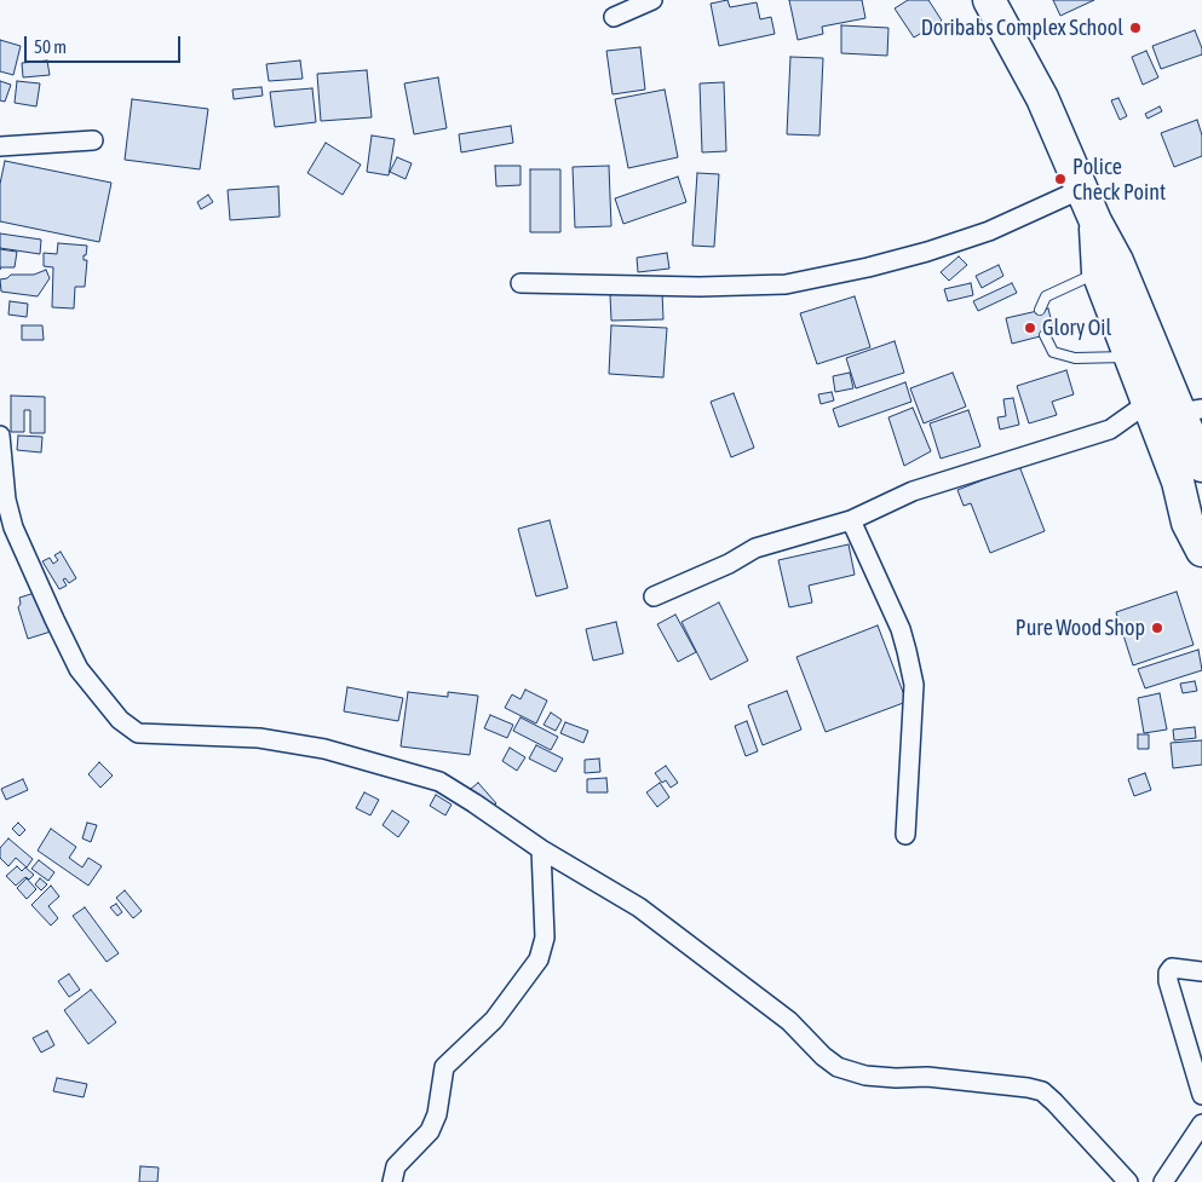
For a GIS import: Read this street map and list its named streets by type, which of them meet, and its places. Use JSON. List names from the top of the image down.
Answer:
{
  "places": [
    "Doribabs Complex School",
    "Police Check Point",
    "Glory Oil",
    "Pure Wood Shop"
  ],
  "scale_bar": "50 m"
}
